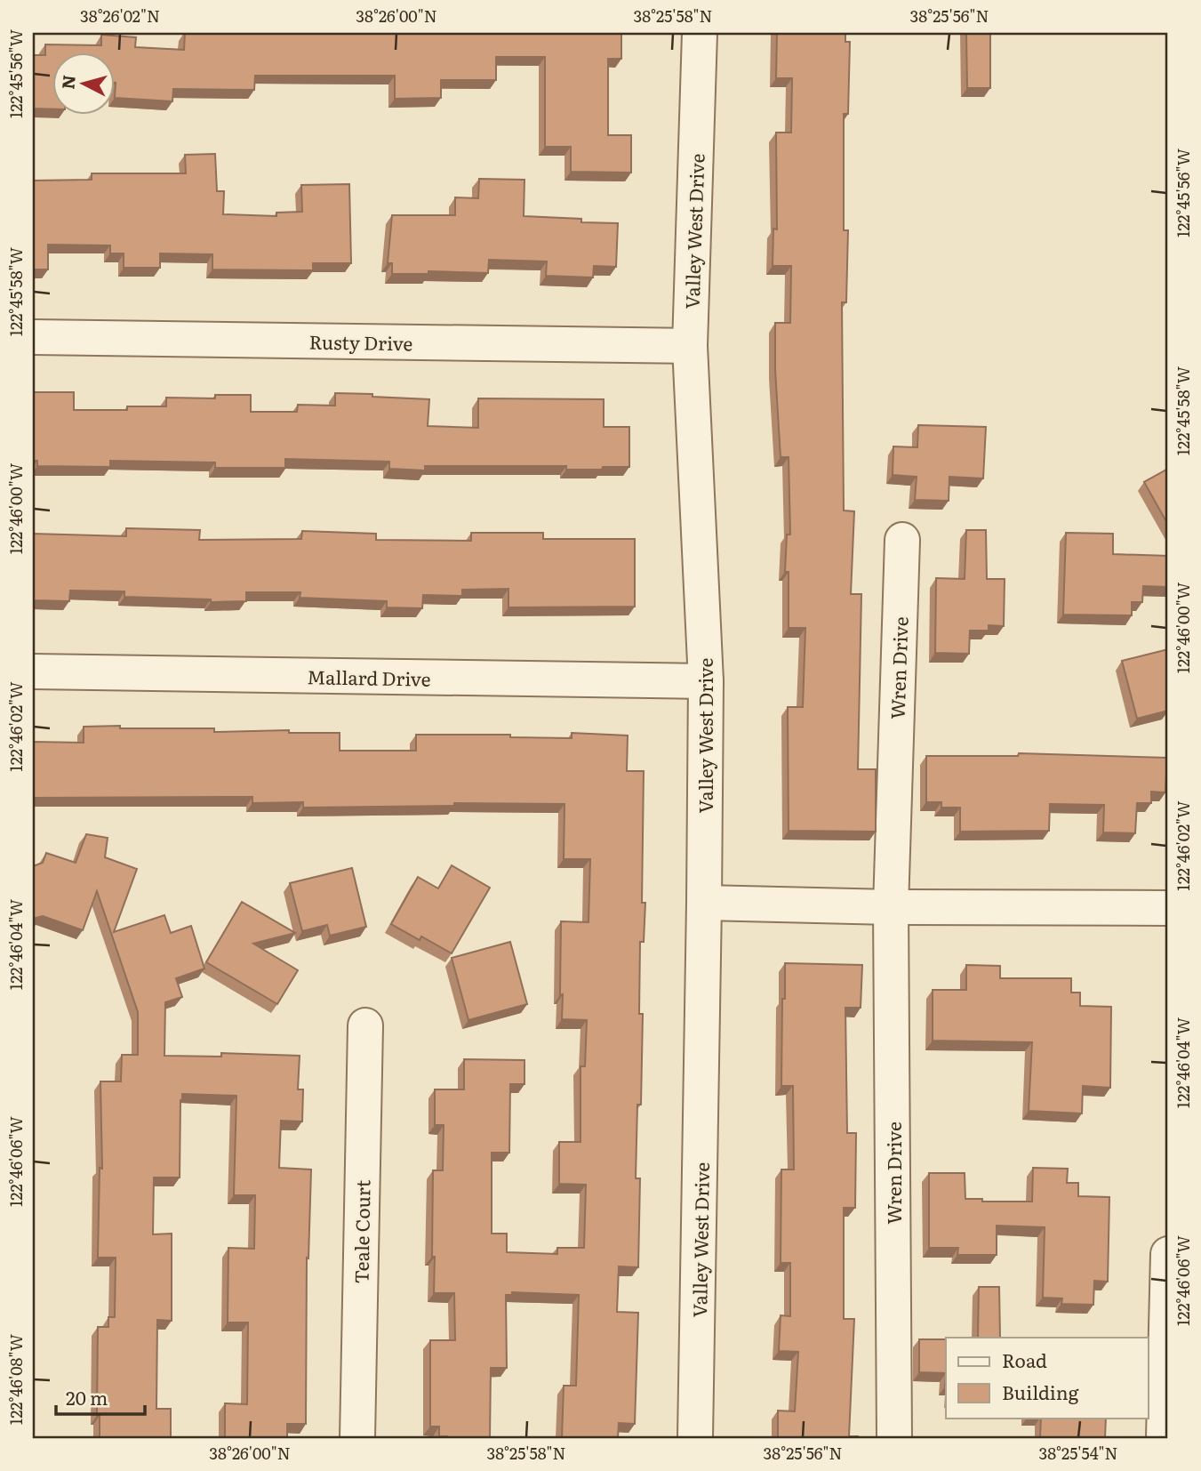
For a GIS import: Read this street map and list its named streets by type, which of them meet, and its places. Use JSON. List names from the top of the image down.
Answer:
{
  "streets": {
    "street": [
      "Valley West Drive",
      "Rusty Drive",
      "Wren Drive",
      "Mallard Drive",
      "Teale Court"
    ]
  },
  "crossings": [
    ["Valley West Drive", "Rusty Drive"],
    ["Valley West Drive", "Mallard Drive"]
  ],
  "legend": ["Road", "Building"],
  "scale_bar": "20 m",
  "north": "left",
  "coordinates": [
    "38°26'02\"N",
    "38°26'00\"N",
    "38°25'58\"N",
    "38°25'56\"N",
    "122°45'56\"W",
    "122°45'58\"W",
    "122°46'00\"W",
    "122°46'02\"W",
    "122°46'04\"W",
    "122°46'06\"W",
    "122°46'08\"W",
    "38°25'54\"N"
  ]
}
